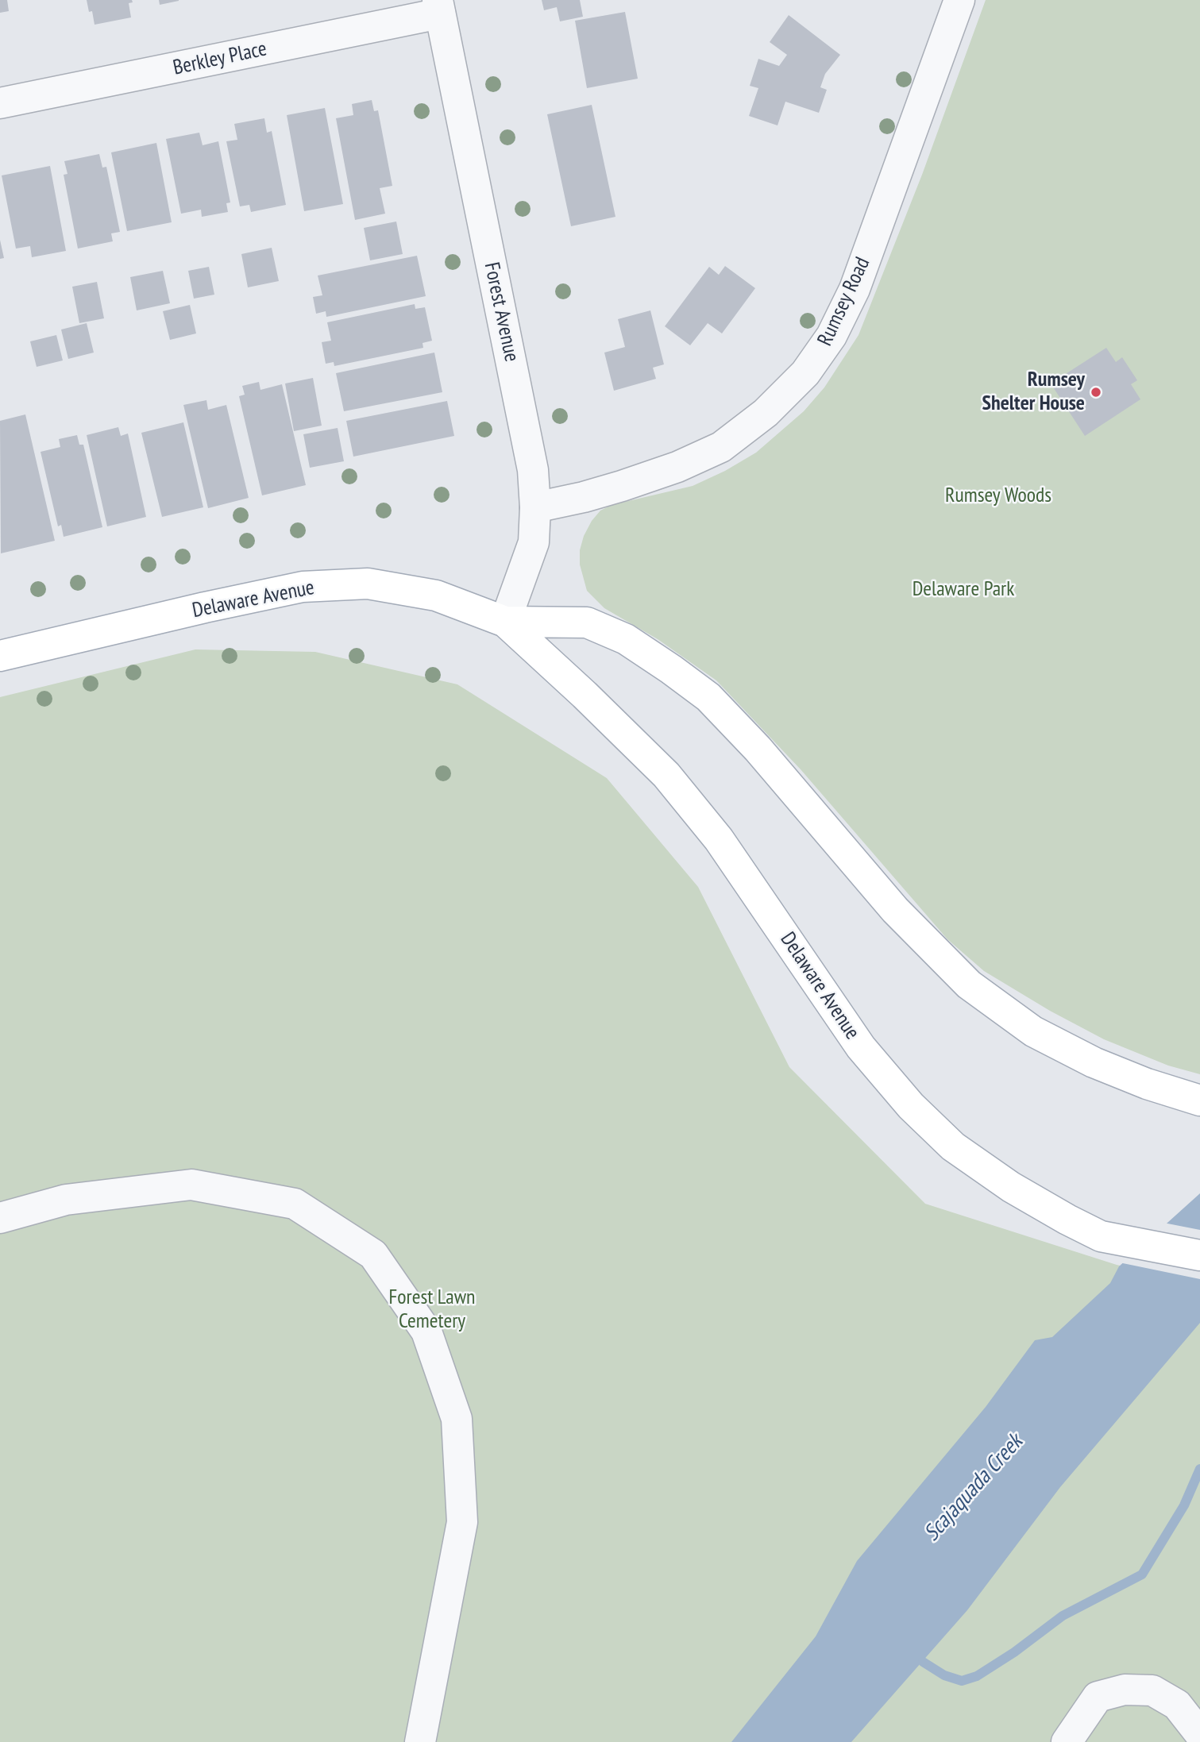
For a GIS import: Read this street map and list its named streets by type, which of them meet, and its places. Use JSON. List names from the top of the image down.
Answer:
{
  "streets": {
    "main road": ["Delaware Avenue"],
    "street": ["Berkley Place", "Rumsey Road", "Forest Avenue"]
  },
  "crossings": [
    ["Berkley Place", "Forest Avenue"],
    ["Rumsey Road", "Forest Avenue"],
    ["Forest Avenue", "Delaware Avenue"]
  ],
  "water": ["Scajaquada Creek"],
  "parks": ["Rumsey Woods", "Delaware Park", "Forest Lawn Cemetery"],
  "places": ["Rumsey Shelter House"]
}
